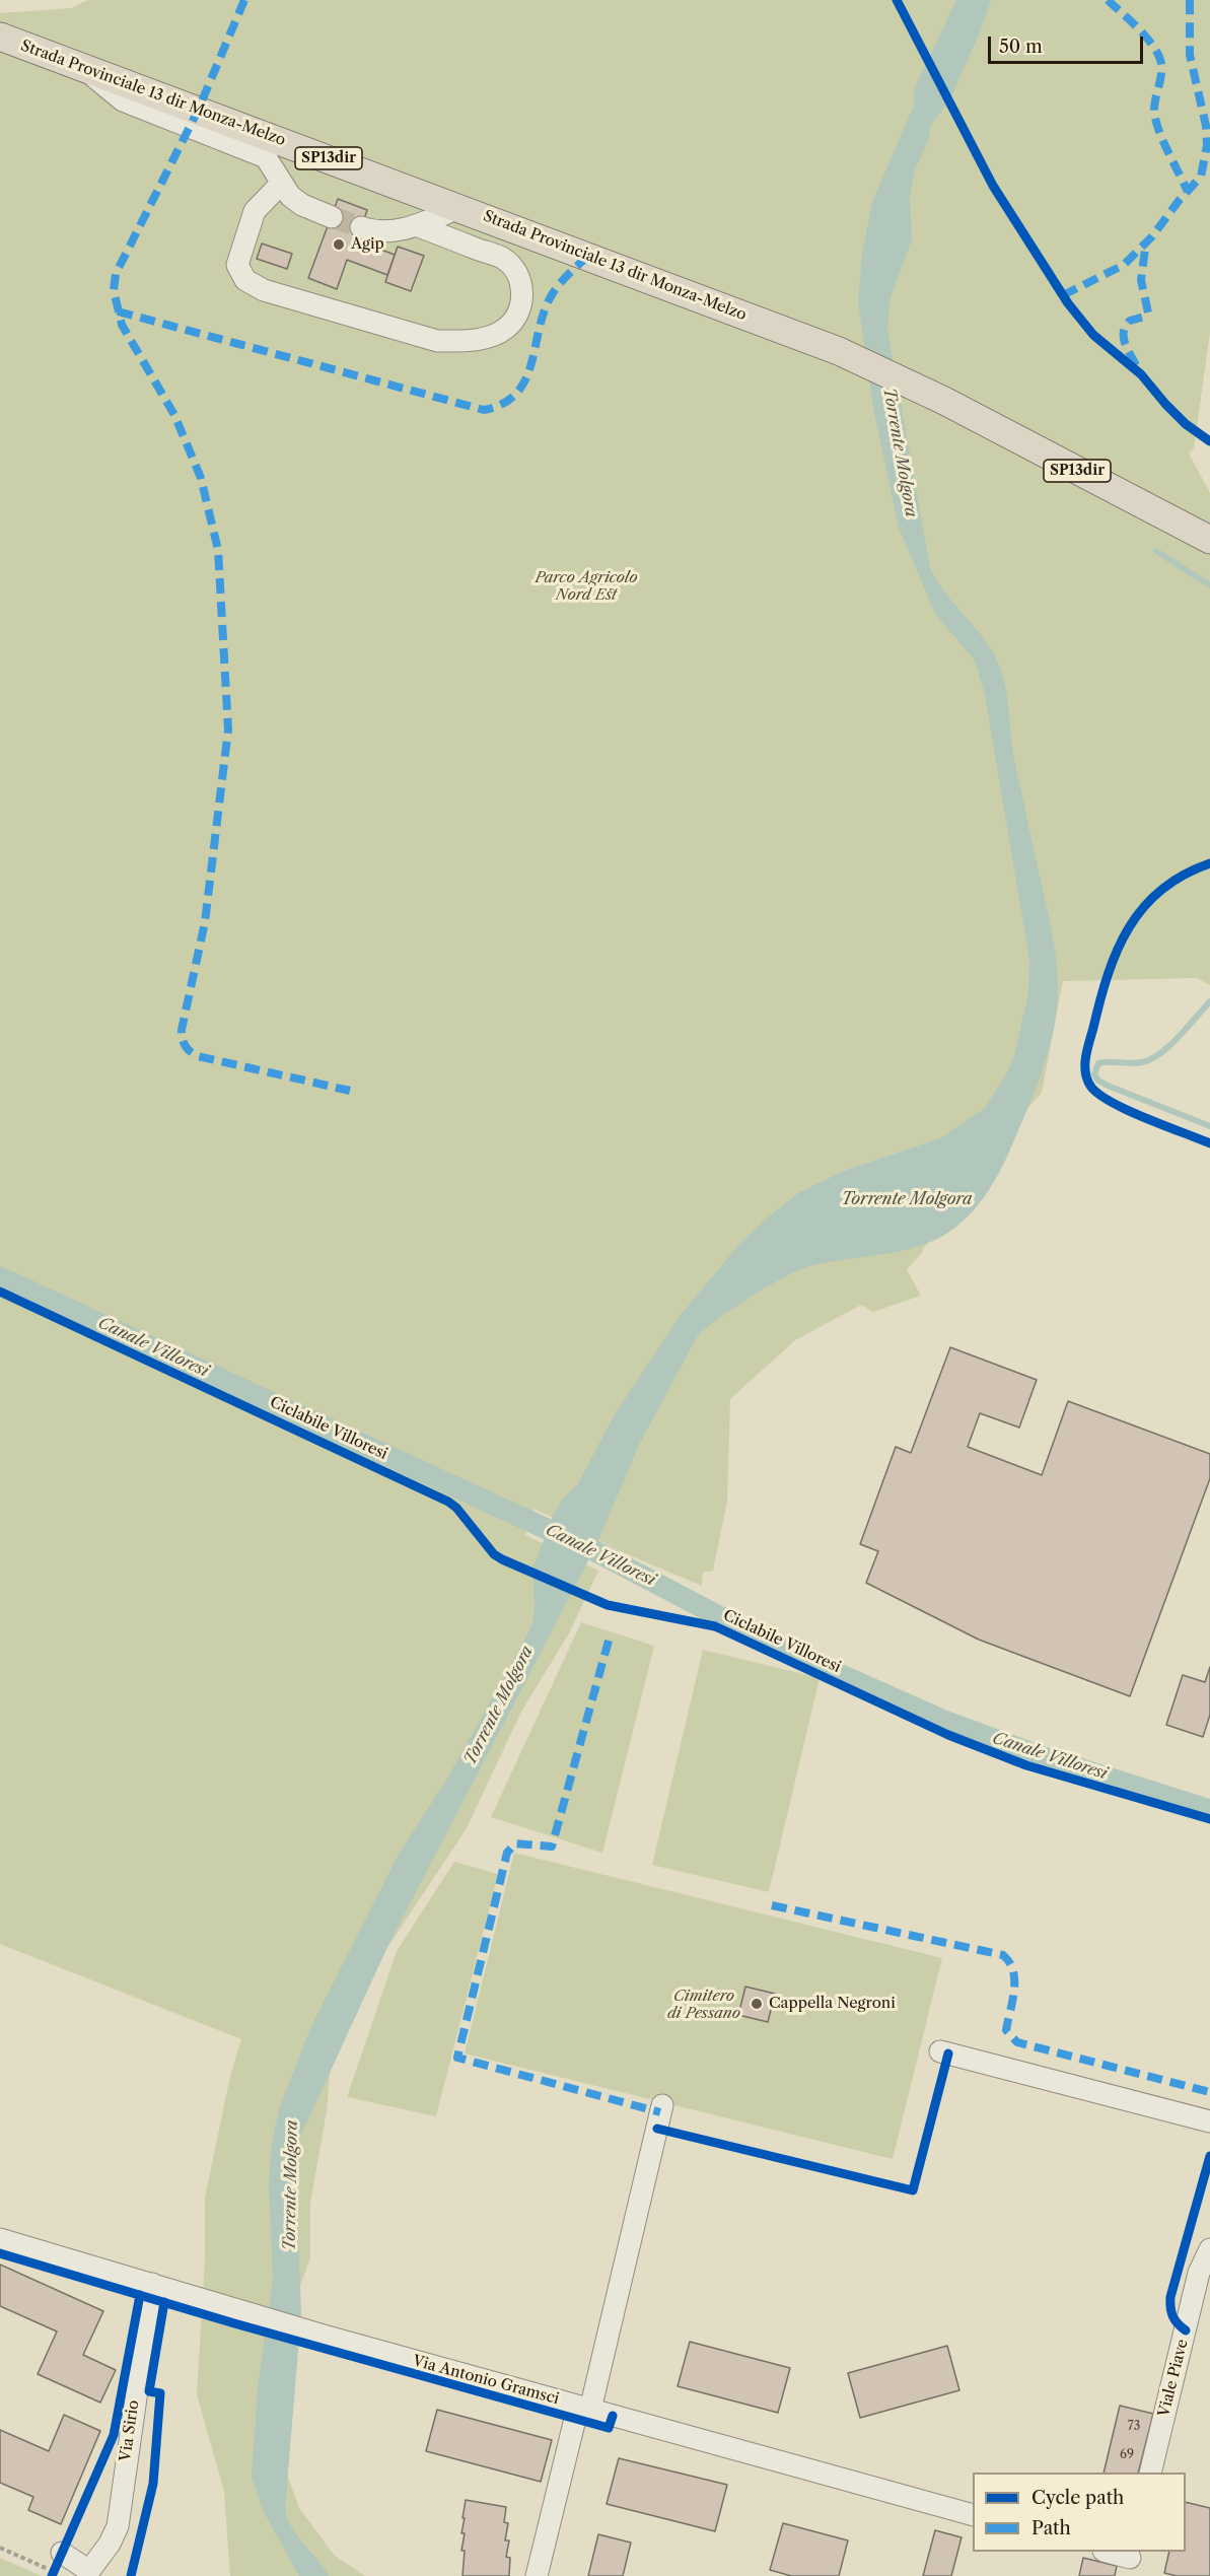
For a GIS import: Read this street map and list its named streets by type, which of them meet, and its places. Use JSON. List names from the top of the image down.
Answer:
{
  "streets": {
    "main road": ["Strada Provinciale 13 dir Monza-Melzo", "SP13dir"],
    "street": ["Viale Piave", "Via Antonio Gramsci", "Via Sirio"],
    "cycle path": ["Ciclabile Villoresi"]
  },
  "crossings": [
    ["Via Antonio Gramsci", "Via Sirio"]
  ],
  "water": ["Torrente Molgora", "Canale Villoresi"],
  "parks": ["Parco Agricolo Nord Est", "Cimitero di Pessano"],
  "places": ["Agip", "Cappella Negroni"],
  "house_numbers": ["73", "69"],
  "legend": ["Cycle path", "Path"],
  "scale_bar": "50 m"
}
